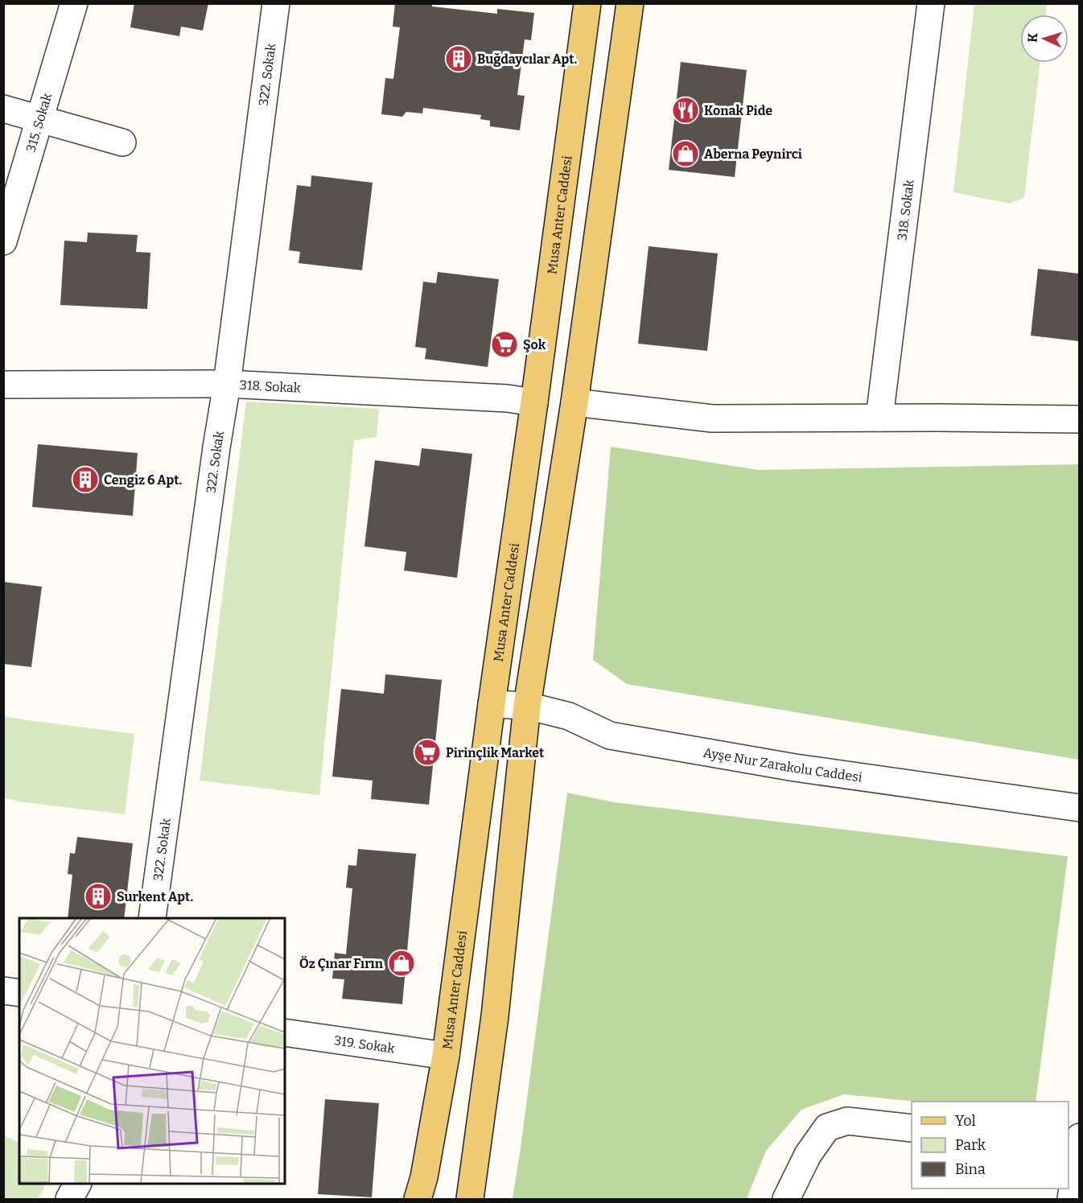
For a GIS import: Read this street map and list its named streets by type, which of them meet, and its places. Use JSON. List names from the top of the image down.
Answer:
{
  "streets": {
    "main road": ["Musa Anter Caddesi"],
    "street": [
      "322. Sokak",
      "315. Sokak",
      "318. Sokak",
      "Ayşe Nur Zarakolu Caddesi",
      "319. Sokak"
    ]
  },
  "crossings": [
    ["322. Sokak", "318. Sokak"],
    ["318. Sokak", "Musa Anter Caddesi"],
    ["Musa Anter Caddesi", "Ayşe Nur Zarakolu Caddesi"],
    ["Musa Anter Caddesi", "319. Sokak"]
  ],
  "places": {
    "building": ["Buğdaycılar Apt.", "Cengiz 6 Apt.", "Surkent Apt."],
    "restaurant": ["Konak Pide"],
    "shop": ["Aberna Peynirci", "Öz Çınar Fırın"],
    "supermarket": ["Şok", "Pirinçlik Market"]
  },
  "legend": ["Yol", "Park", "Bina"],
  "north": "left"
}
